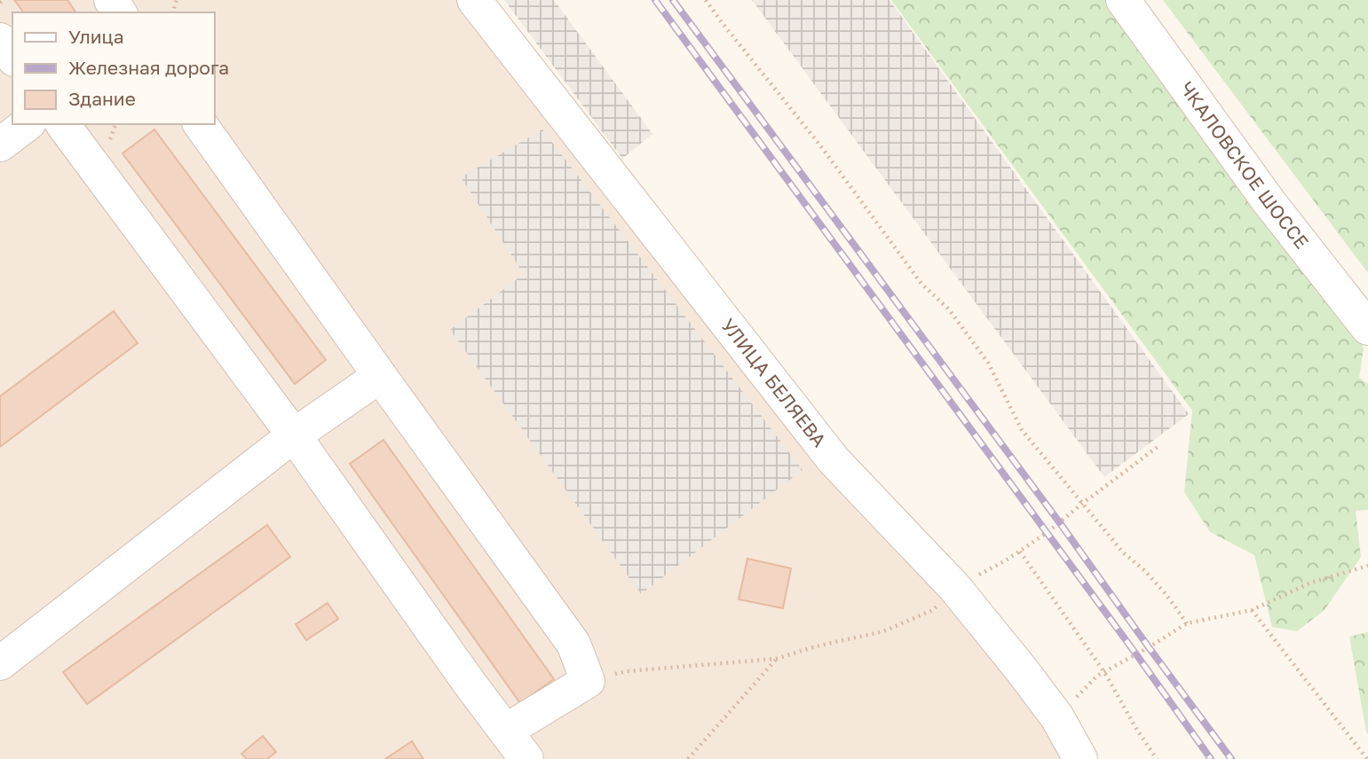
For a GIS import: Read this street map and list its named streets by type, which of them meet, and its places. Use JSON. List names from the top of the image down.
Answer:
{
  "streets": {
    "street": ["ЧКАЛОВСКОЕ ШОССЕ", "УЛИЦА БЕЛЯЕВА"]
  },
  "legend": ["Улица", "Железная дорога", "Здание"]
}
